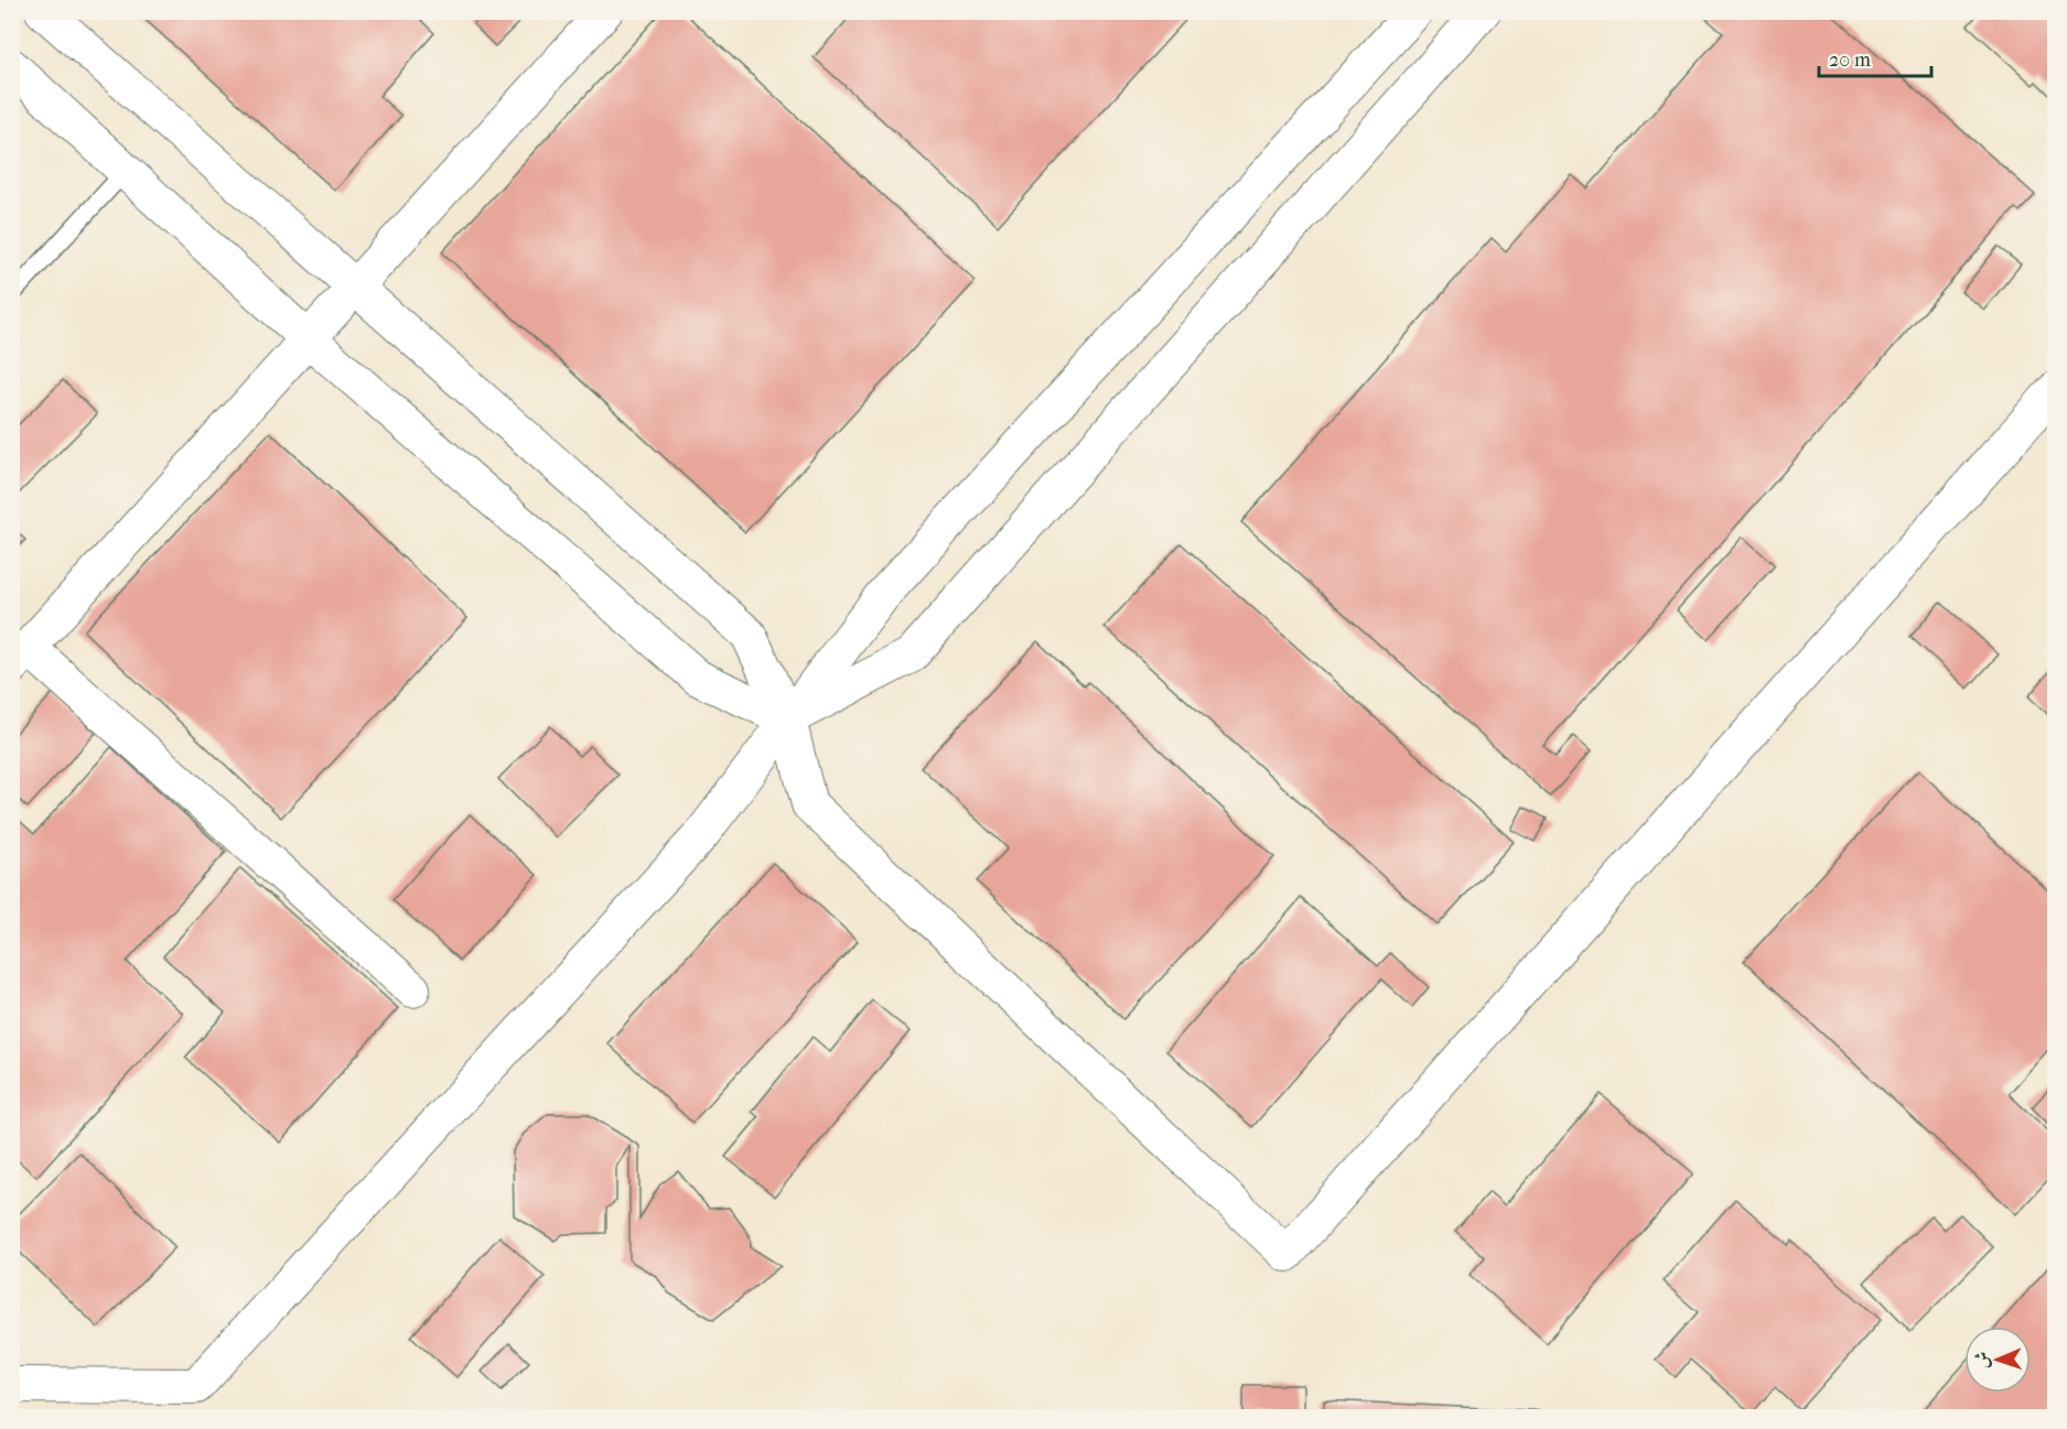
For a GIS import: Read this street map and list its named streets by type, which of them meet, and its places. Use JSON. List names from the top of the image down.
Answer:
{
  "scale_bar": "20 m",
  "north": "left"
}
